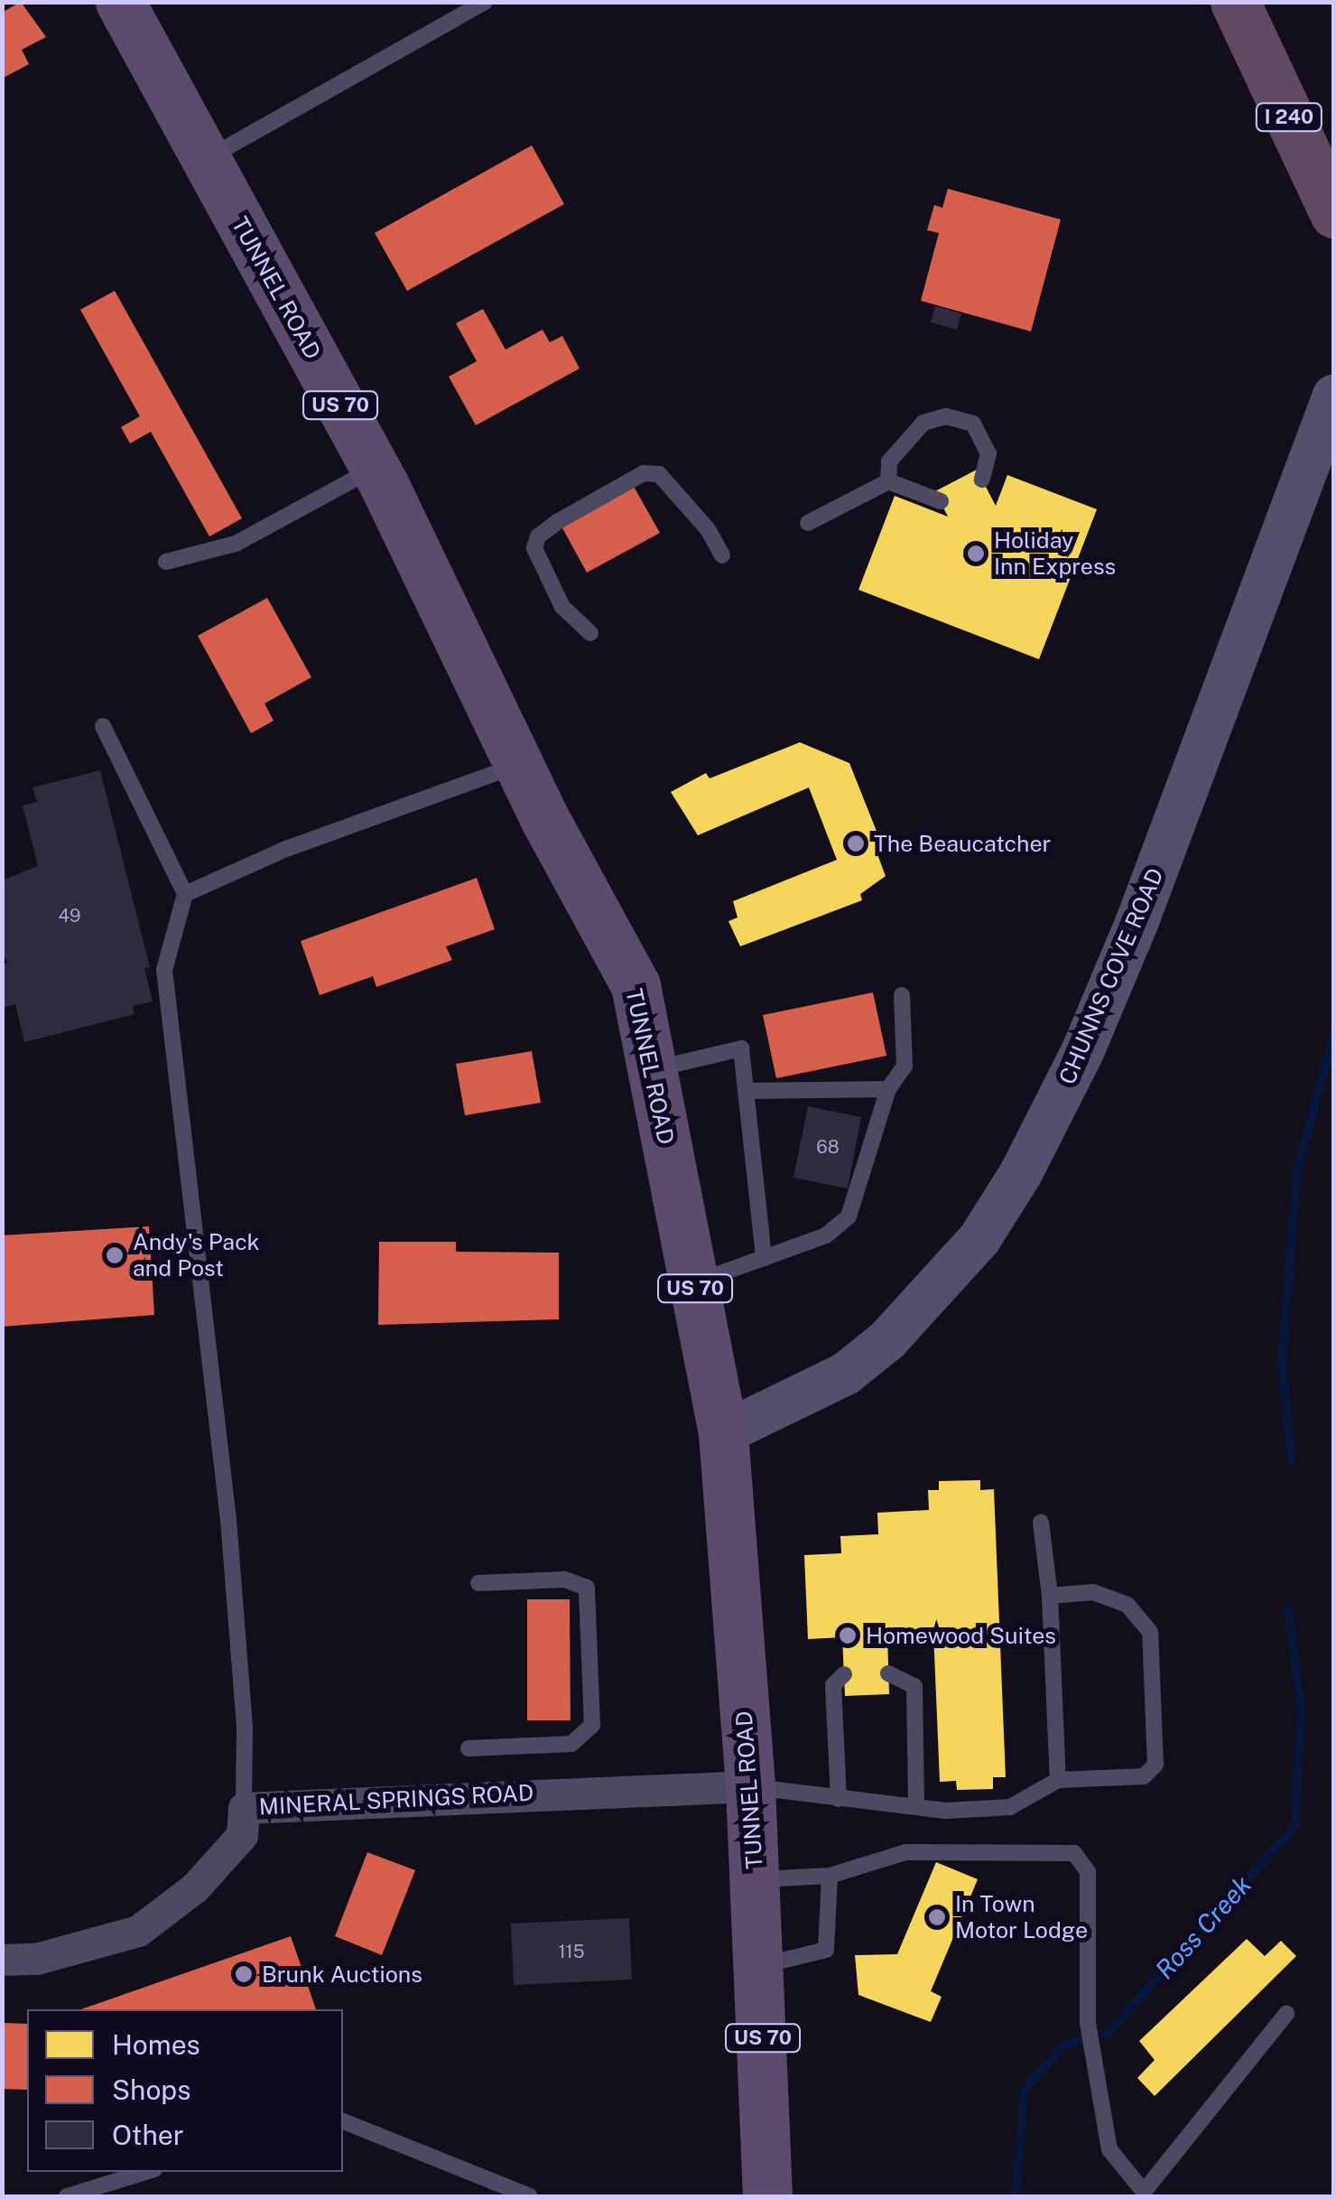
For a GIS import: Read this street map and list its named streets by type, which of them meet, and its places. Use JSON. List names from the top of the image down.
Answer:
{
  "streets": {
    "highway": ["I 240"],
    "main road": ["TUNNEL ROAD", "US 70", "CHUNNS COVE ROAD"],
    "street": ["MINERAL SPRINGS ROAD"]
  },
  "crossings": [
    ["TUNNEL ROAD", "CHUNNS COVE ROAD"],
    ["TUNNEL ROAD", "MINERAL SPRINGS ROAD"]
  ],
  "water": ["Ross Creek"],
  "places": [
    "Holiday Inn Express",
    "The Beaucatcher",
    "Andy's Pack and Post",
    "Homewood Suites",
    "In Town Motor Lodge",
    "Brunk Auctions"
  ],
  "house_numbers": ["49", "68", "115"],
  "legend": ["Homes", "Shops", "Other"]
}
